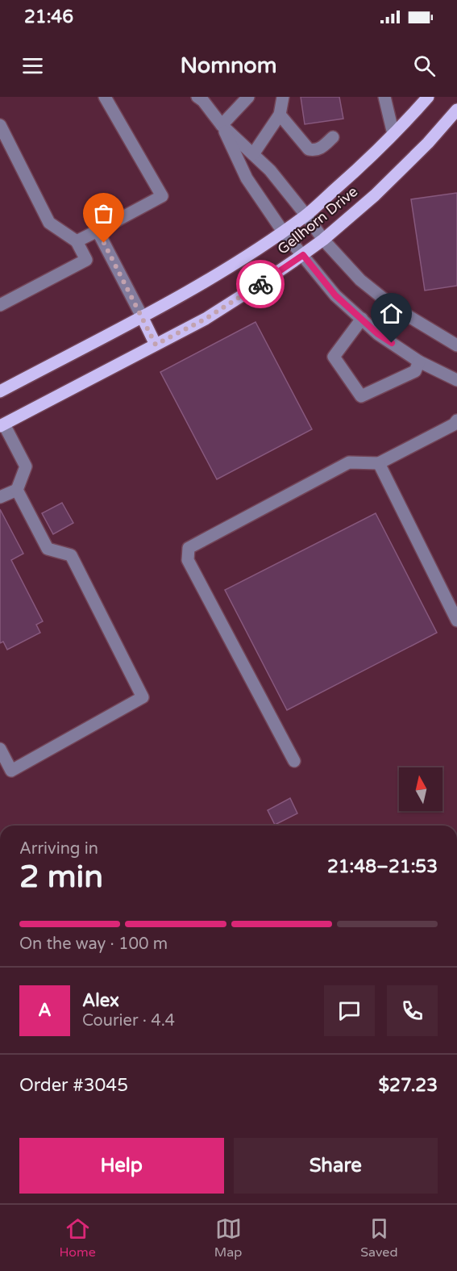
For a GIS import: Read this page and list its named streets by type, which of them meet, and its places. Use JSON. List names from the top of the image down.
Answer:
{
  "streets": {
    "main road": ["Gellhorn Drive"]
  },
  "north": "top",
  "page": {
    "status": "21:46",
    "header": "Nomnom",
    "heading": ["2 min", "Arriving in", "21:48–21:53"],
    "panel": [
      "Alex",
      "Courier · 4.4",
      "Order #3045",
      "$27.23"
    ],
    "bar": "On the way · 100 m",
    "round": "A",
    "buttons": ["Help", "Share"],
    "tabs": ["Home", "Map", "Saved"]
  }
}
